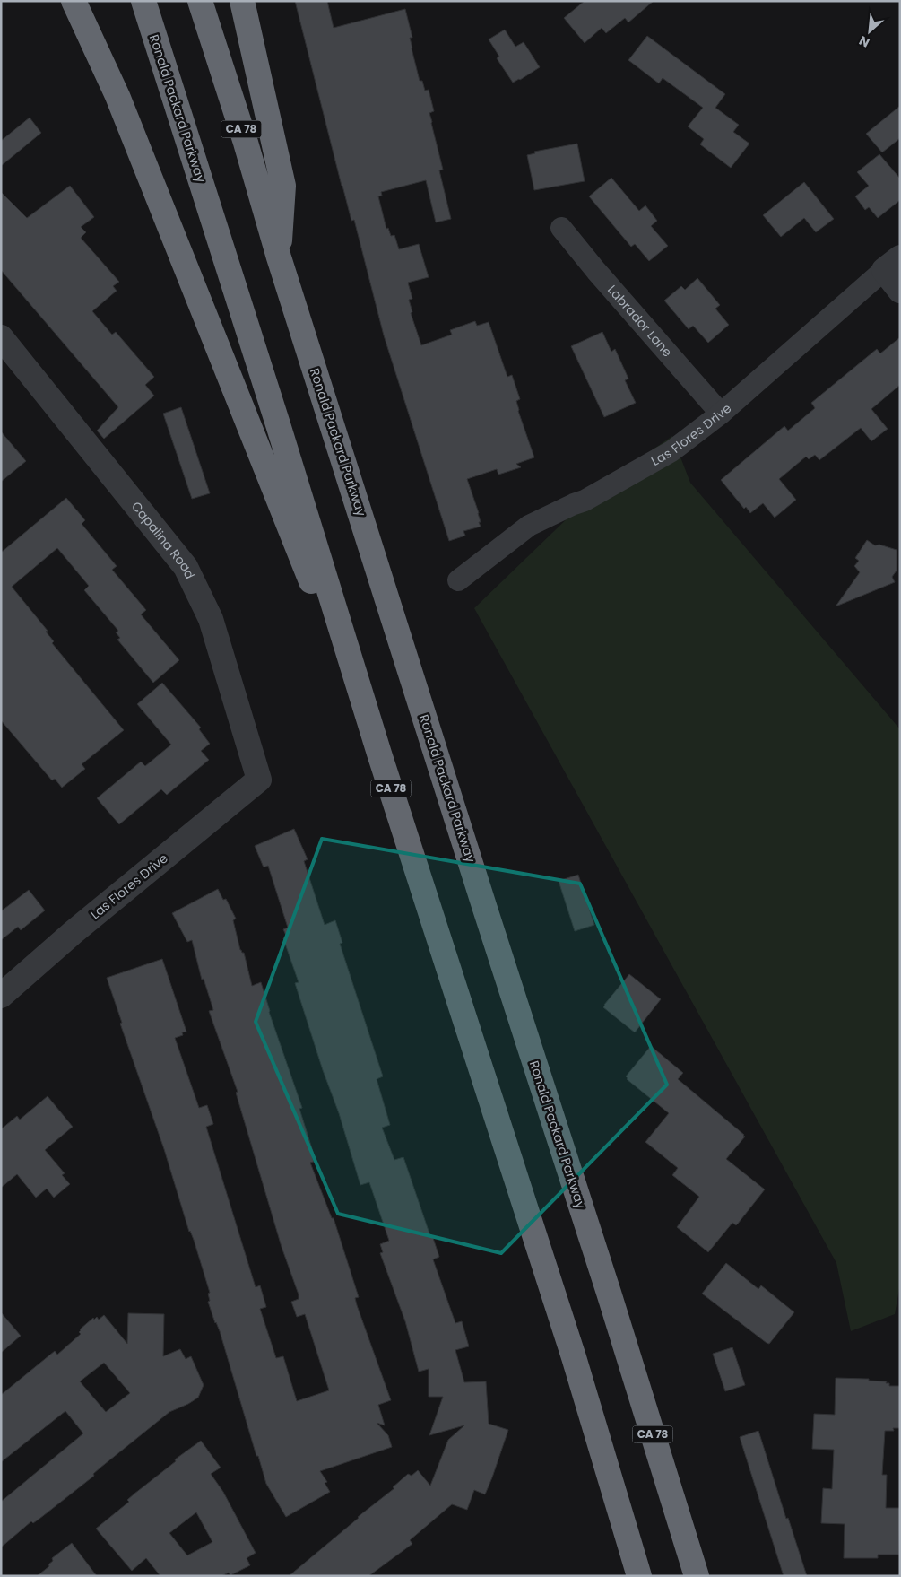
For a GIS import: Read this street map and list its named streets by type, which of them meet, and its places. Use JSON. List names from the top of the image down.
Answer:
{
  "streets": {
    "highway": ["Ronald Packard Parkway", "CA 78"],
    "street": ["Labrador Lane", "Las Flores Drive", "Capalina Road"]
  },
  "crossings": [
    ["Labrador Lane", "Las Flores Drive"],
    ["Las Flores Drive", "Capalina Road"]
  ],
  "north": "bottom left"
}
